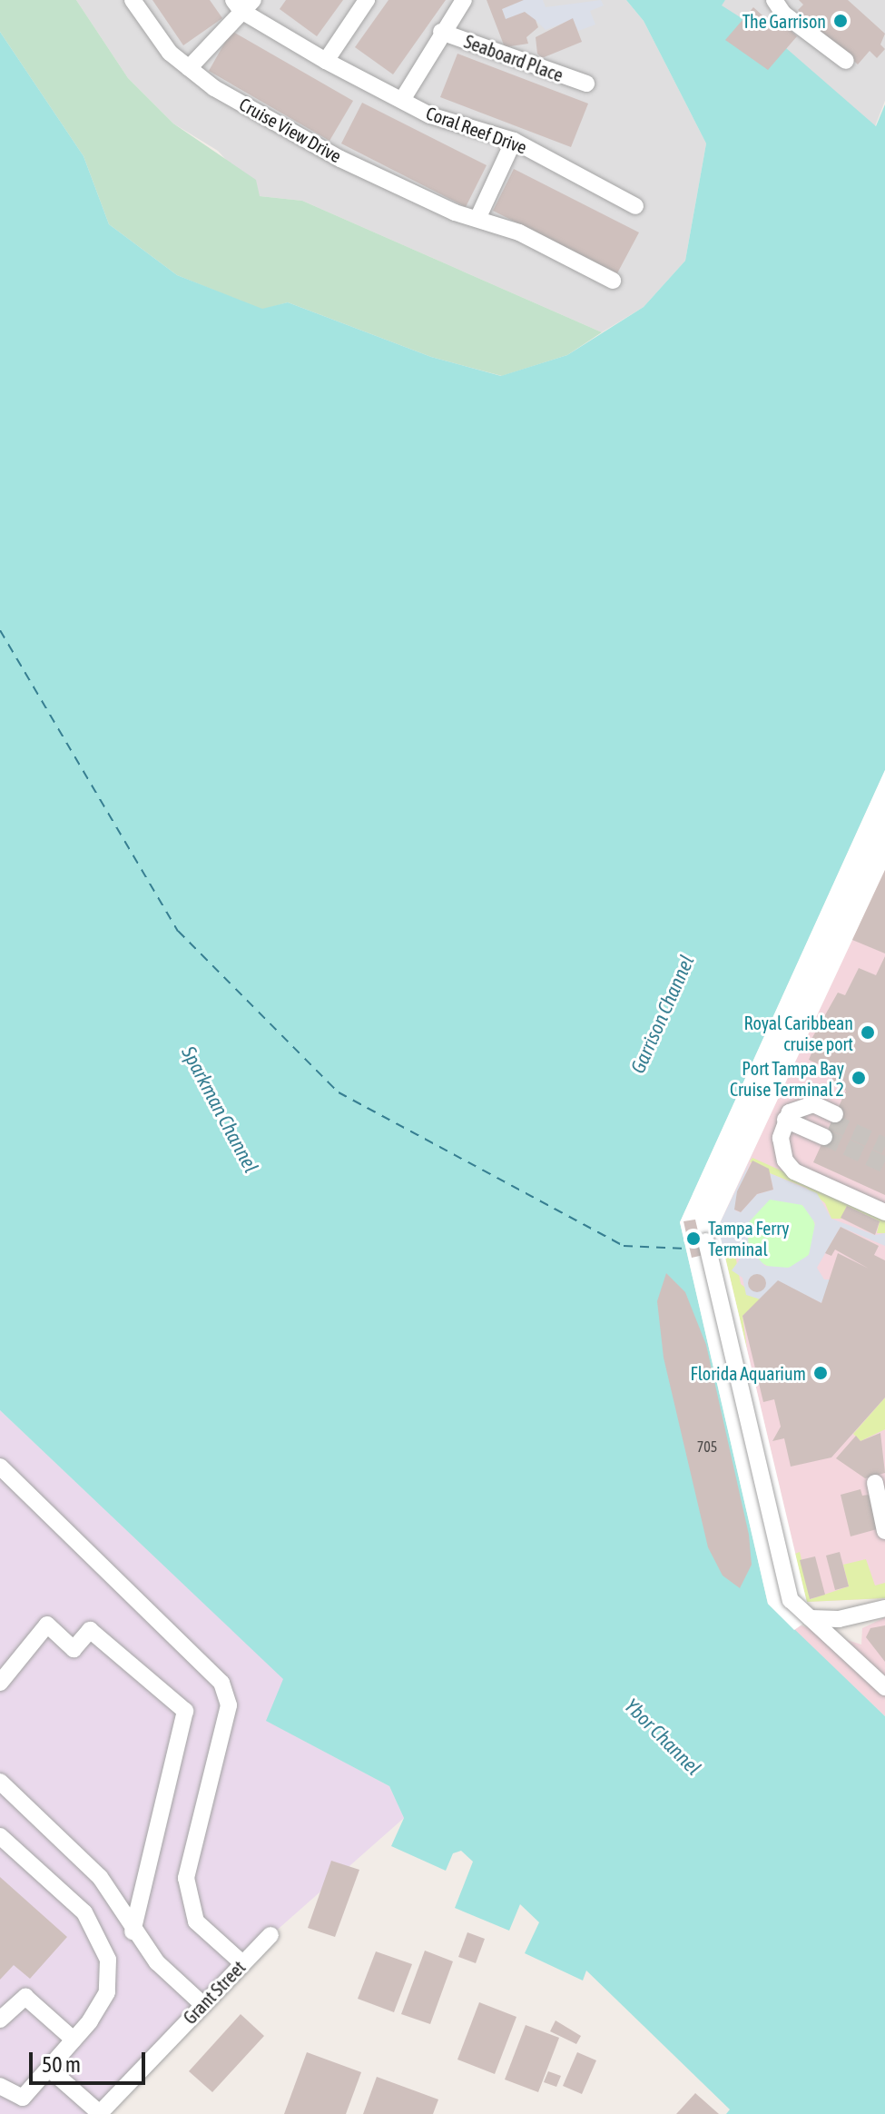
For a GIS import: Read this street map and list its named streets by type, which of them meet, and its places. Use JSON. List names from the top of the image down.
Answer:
{
  "streets": {
    "street": [
      "Seaboard Place",
      "Cruise View Drive",
      "Coral Reef Drive",
      "Grant Street"
    ]
  },
  "water": ["Garrison Channel", "Sparkman Channel", "Ybor Channel"],
  "places": [
    "The Garrison",
    "Royal Caribbean cruise port",
    "Port Tampa Bay Cruise Terminal 2",
    "Tampa Ferry Terminal",
    "Florida Aquarium"
  ],
  "house_numbers": ["705"],
  "scale_bar": "50 m"
}
